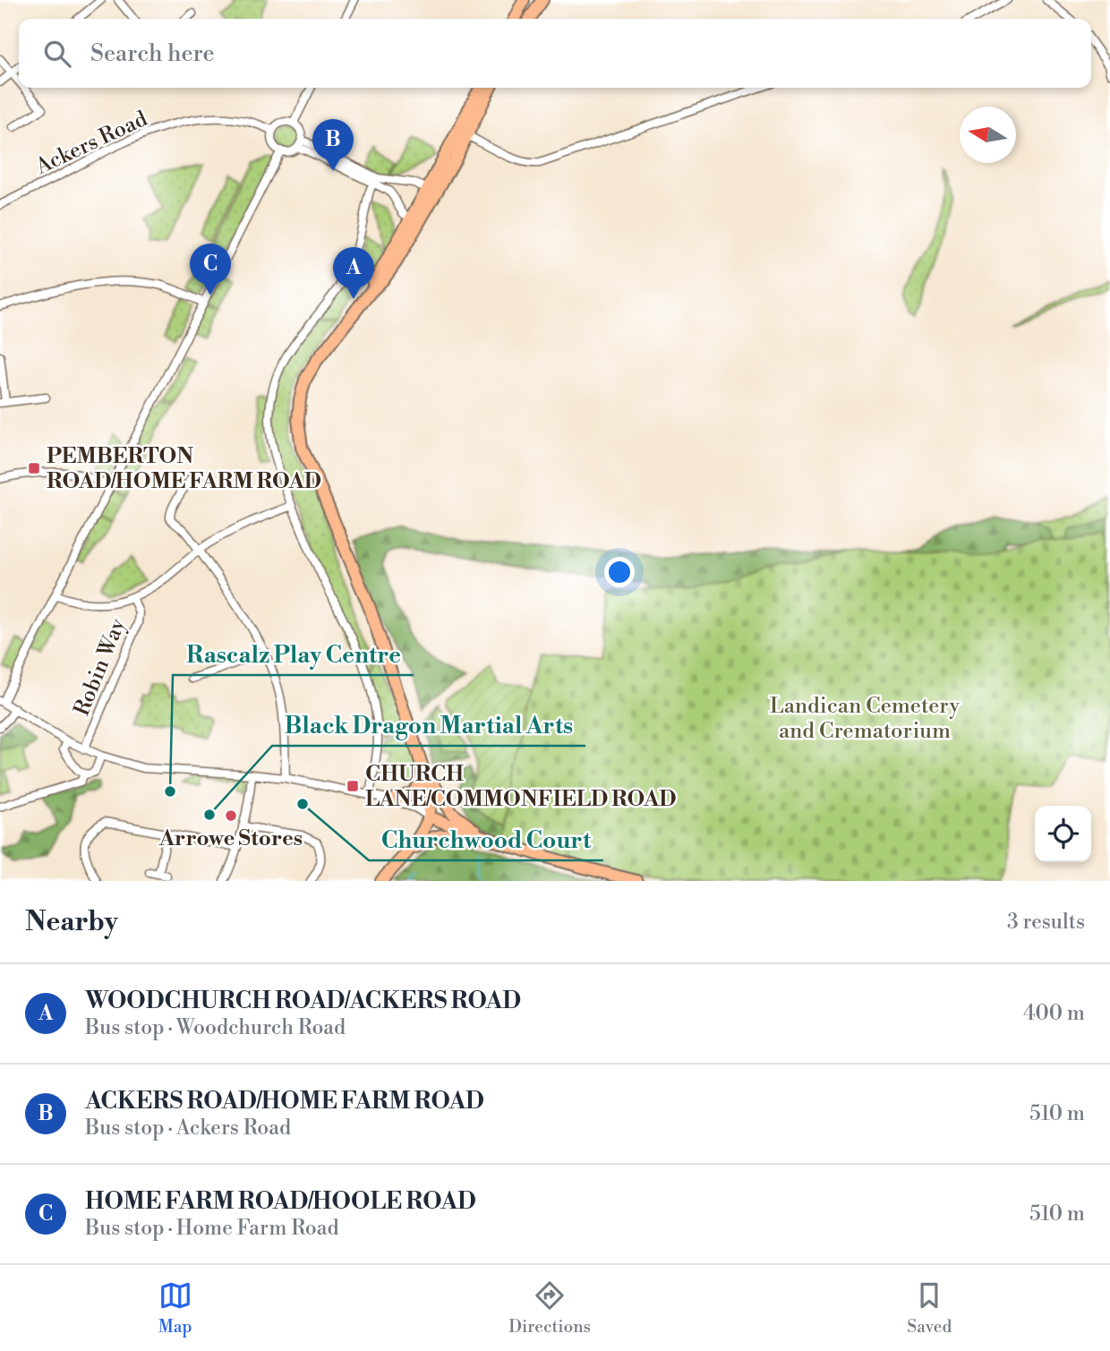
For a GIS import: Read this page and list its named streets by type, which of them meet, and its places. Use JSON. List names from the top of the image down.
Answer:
{
  "streets": {
    "street": ["Ackers Road", "Robin Way"]
  },
  "parks": ["Landican Cemetery and Crematorium"],
  "places": {
    "transit": ["PEMBERTON ROAD/HOME FARM ROAD", "CHURCH LANE/COMMONFIELD ROAD"],
    "other": [
      "Rascalz Play Centre",
      "Churchwood Court",
      "Black Dragon Martial Arts",
      "Arrowe Stores"
    ]
  },
  "north": "left",
  "page": {
    "search": "Search here",
    "pins": ["B", "C", "A"],
    "heading": ["Nearby", "3 results"],
    "list": [
      {
        "mark": "A",
        "name": "WOODCHURCH ROAD/ACKERS ROAD",
        "note": "Bus stop · Woodchurch Road",
        "value": "400 m"
      },
      {
        "mark": "B",
        "name": "ACKERS ROAD/HOME FARM ROAD",
        "note": "Bus stop · Ackers Road",
        "value": "510 m"
      },
      {
        "mark": "C",
        "name": "HOME FARM ROAD/HOOLE ROAD",
        "note": "Bus stop · Home Farm Road",
        "value": "510 m"
      }
    ],
    "nav": ["Map", "Directions", "Saved"]
  }
}
